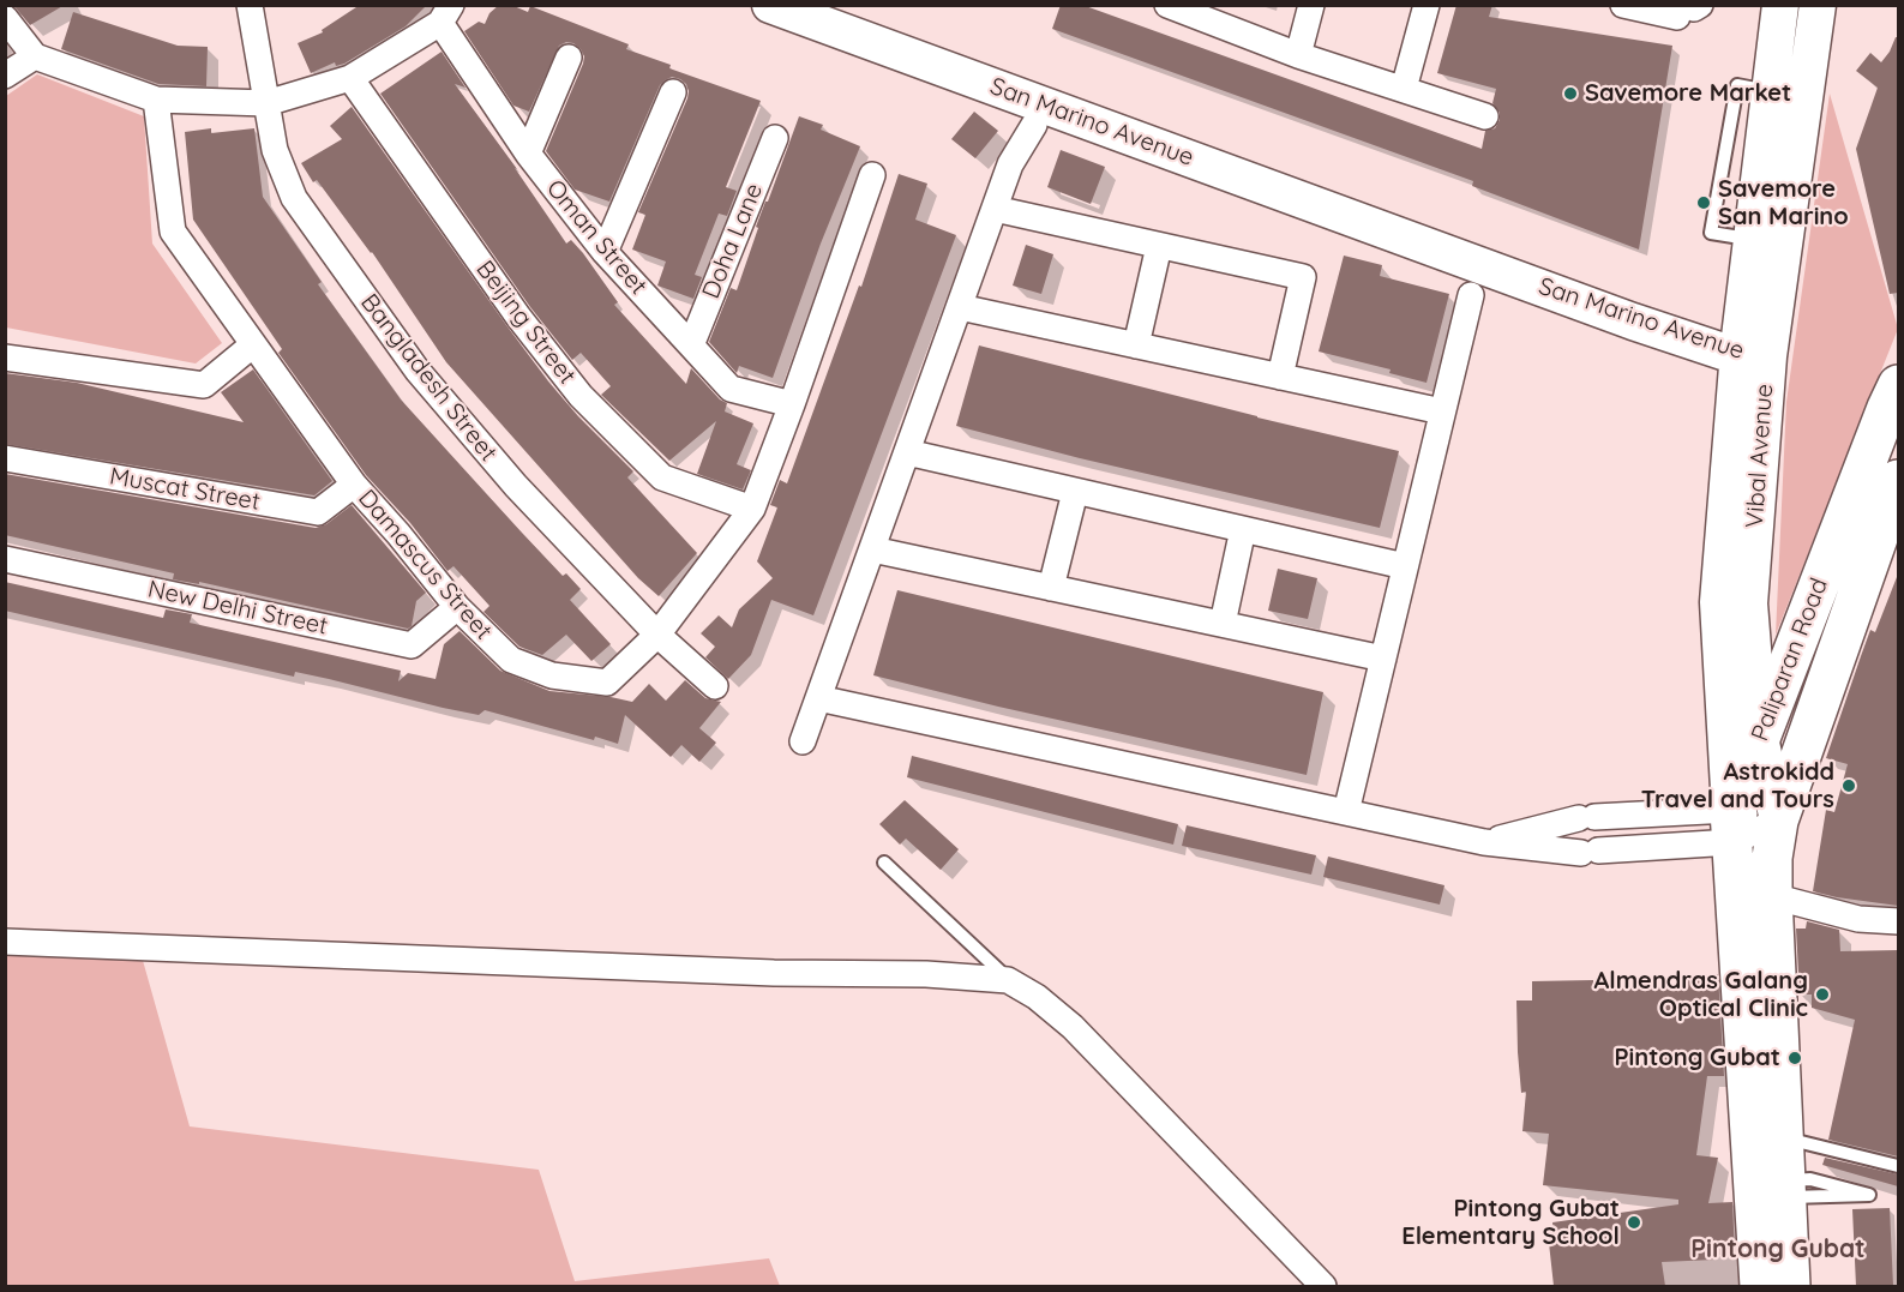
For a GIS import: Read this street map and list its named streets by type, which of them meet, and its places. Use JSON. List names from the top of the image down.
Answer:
{
  "streets": {
    "main road": ["San Marino Avenue", "Vibal Avenue", "Paliparan Road"],
    "street": [
      "Oman Street",
      "Doha Lane",
      "Beijing Street",
      "Bangladesh Street",
      "Muscat Street",
      "Damascus Street",
      "New Delhi Street"
    ]
  },
  "crossings": [
    ["San Marino Avenue", "Vibal Avenue"],
    ["Oman Street", "Doha Lane"],
    ["Oman Street", "Damascus Street"],
    ["Beijing Street", "Damascus Street"],
    ["Bangladesh Street", "Damascus Street"],
    ["Vibal Avenue", "Paliparan Road"],
    ["Muscat Street", "Damascus Street"],
    ["Damascus Street", "New Delhi Street"]
  ],
  "districts": ["Pintong Gubat"],
  "places": [
    "Savemore Market",
    "Savemore San Marino",
    "Astrokidd Travel and Tours",
    "Almendras Galang Optical Clinic",
    "Pintong Gubat",
    "Pintong Gubat Elementary School"
  ]
}
